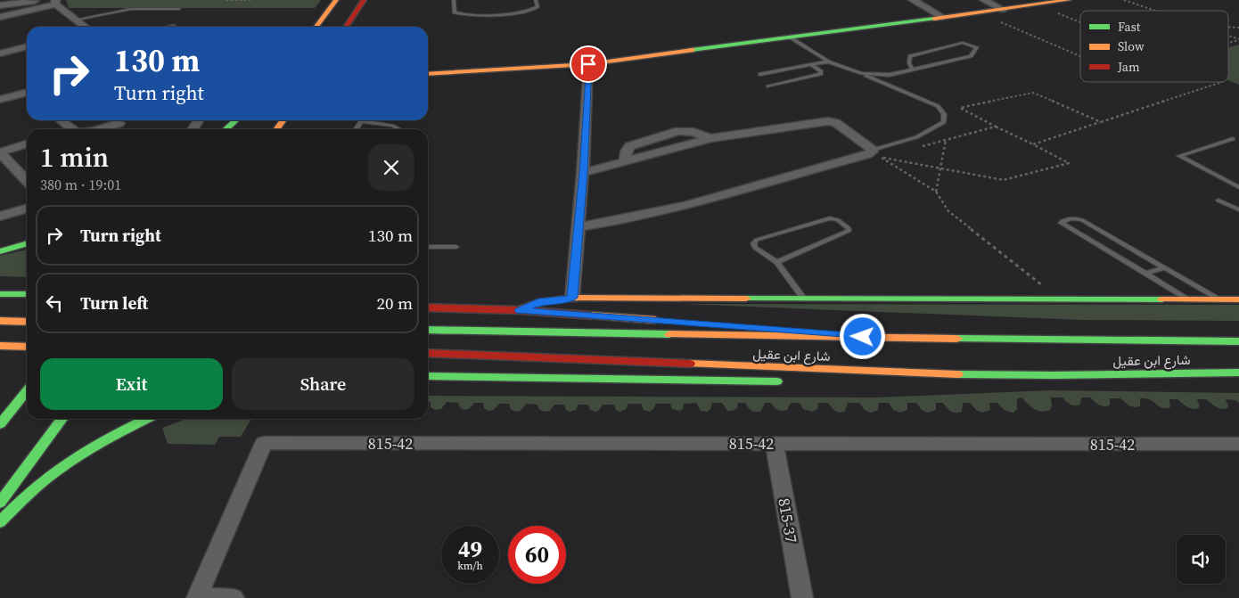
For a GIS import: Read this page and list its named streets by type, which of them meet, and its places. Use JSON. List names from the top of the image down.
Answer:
{
  "streets": {
    "main road": ["شارع ابن عقيل"],
    "street": ["815-42", "815-37"]
  },
  "crossings": [
    ["815-42", "815-37"]
  ],
  "legend": ["Fast", "Slow", "Jam"],
  "page": {
    "turn": ["130 m", "Turn right"],
    "heading": ["1 min", "380 m · 19:01"],
    "list": [
      {
        "name": "Turn right",
        "value": "130 m"
      },
      {
        "name": "Turn left",
        "value": "20 m"
      }
    ],
    "buttons": ["Exit", "Share"],
    "speed": "49 km/h",
    "limit": "60"
  }
}
